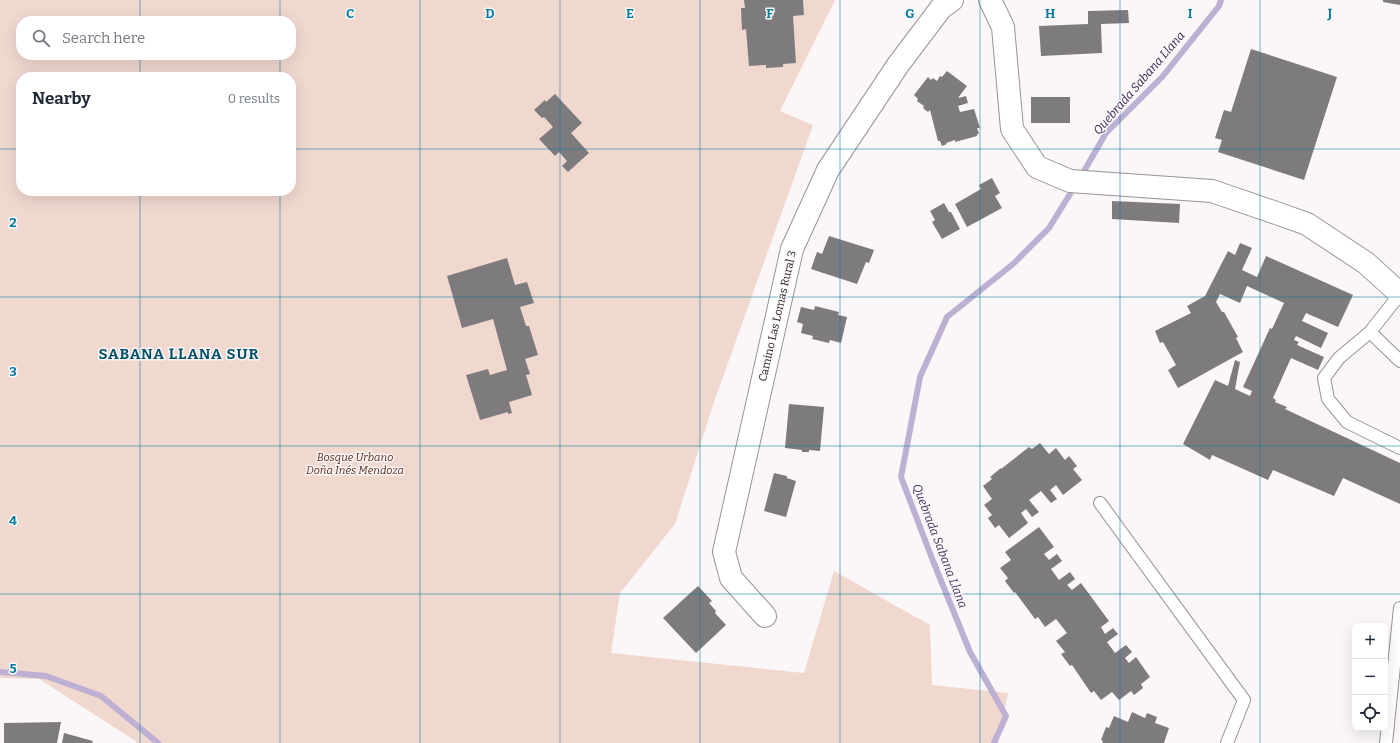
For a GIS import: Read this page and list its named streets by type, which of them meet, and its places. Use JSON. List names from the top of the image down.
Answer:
{
  "streets": {
    "street": ["Camino Las Lomas Rural 3"]
  },
  "districts": ["SABANA LLANA SUR"],
  "water": ["Quebrada Sabana Llana"],
  "parks": ["Bosque Urbano Doña Inés Mendoza"],
  "page": {
    "search": "Search here",
    "heading": ["Nearby", "0 results"],
    "map_buttons": ["+", "−"]
  },
  "grid": {
    "columns": [
      "C",
      "D",
      "E",
      "F",
      "G",
      "H",
      "I",
      "J"
    ],
    "rows": [
      "2",
      "3",
      "4",
      "5"
    ]
  }
}
